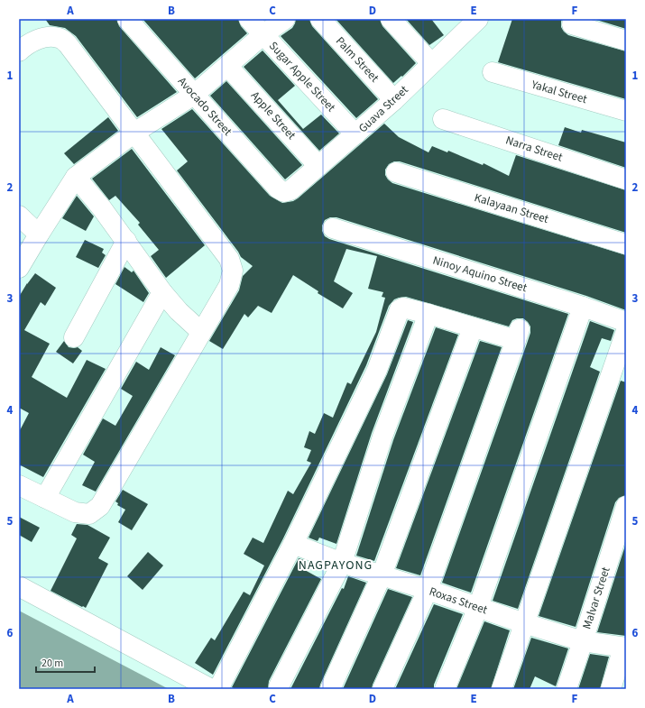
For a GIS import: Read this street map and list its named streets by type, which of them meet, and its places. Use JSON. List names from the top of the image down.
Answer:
{
  "streets": {
    "street": [
      "Palm Street",
      "Sugar Apple Street",
      "Yakal Street",
      "Avocado Street",
      "Guava Street",
      "Apple Street",
      "Narra Street",
      "Kalayaan Street",
      "Ninoy Aquino Street",
      "Malvar Street",
      "Roxas Street"
    ]
  },
  "crossings": [
    ["Palm Street", "Guava Street"],
    ["Sugar Apple Street", "Guava Street"],
    ["Avocado Street", "Guava Street"],
    ["Guava Street", "Apple Street"],
    ["Malvar Street", "Roxas Street"]
  ],
  "districts": ["NAGPAYONG"],
  "scale_bar": "20 m",
  "grid": {
    "columns": [
      "A",
      "B",
      "C",
      "D",
      "E",
      "F"
    ],
    "rows": [
      "1",
      "2",
      "3",
      "4",
      "5",
      "6"
    ]
  }
}
